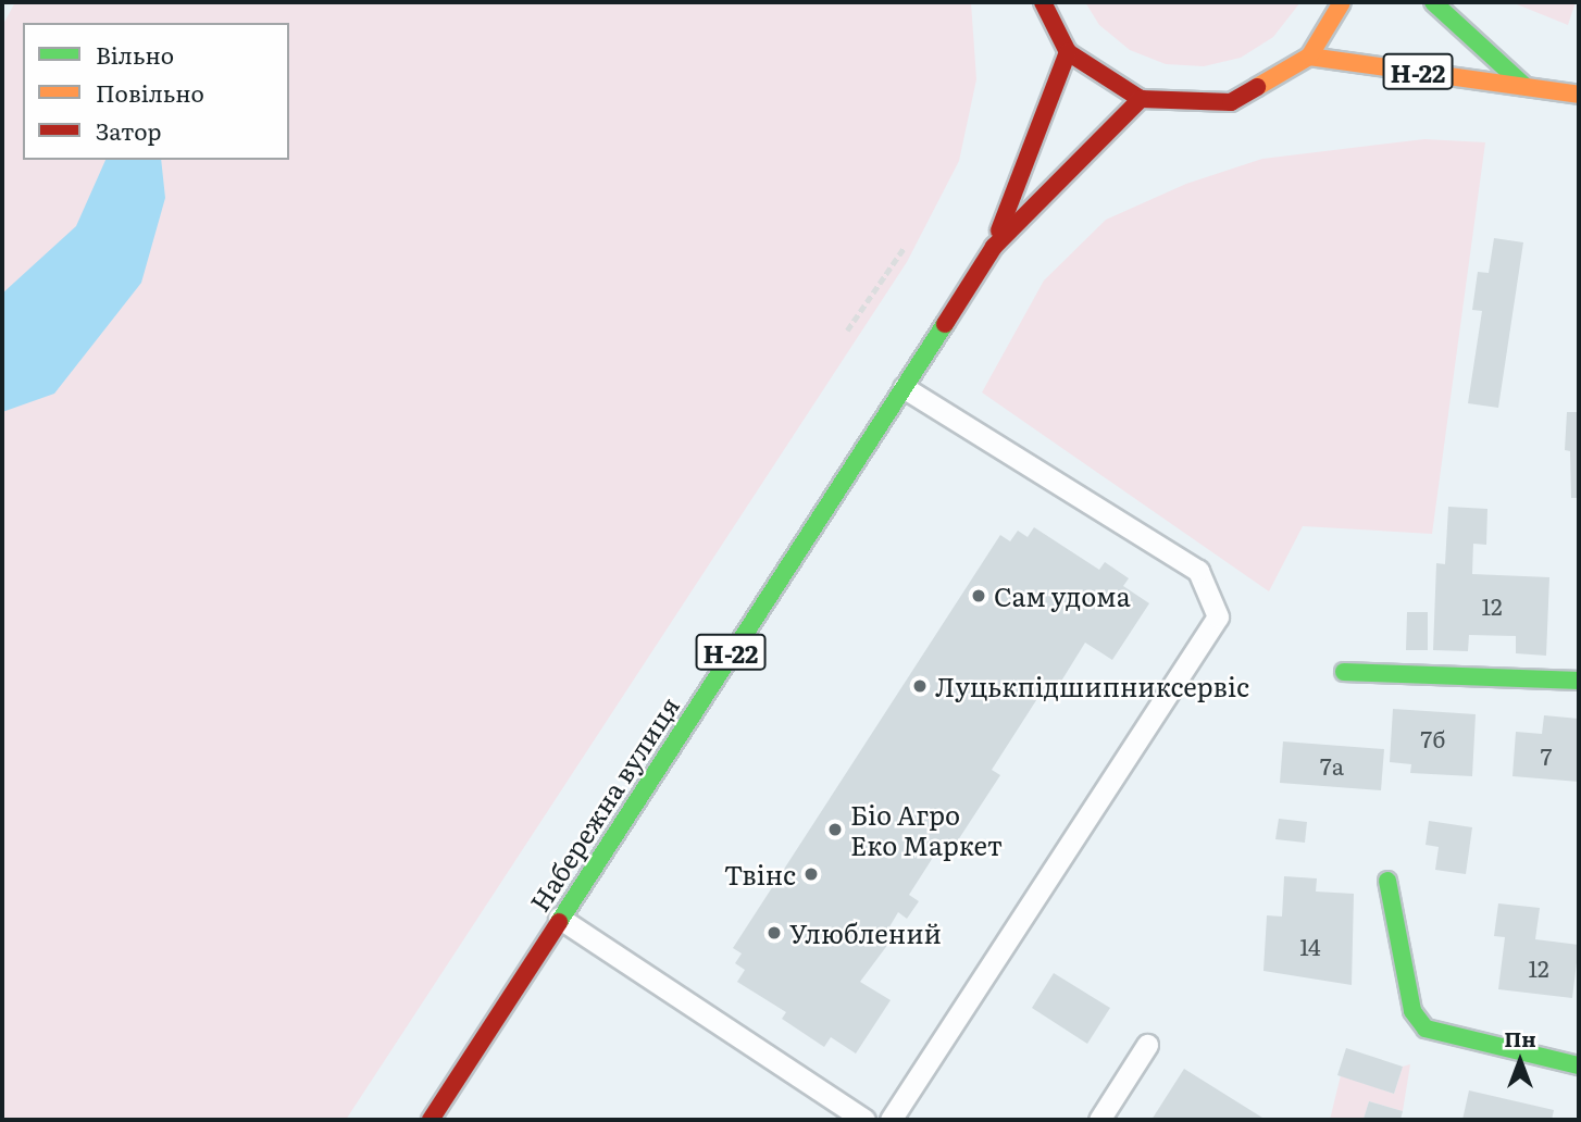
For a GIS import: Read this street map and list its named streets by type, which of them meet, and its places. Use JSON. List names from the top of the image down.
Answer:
{
  "streets": {
    "main road": ["Н-22", "Набережна вулиця"]
  },
  "places": [
    "Сам удома",
    "Луцькпідшипниксервіс",
    "Біо Агро Еко Маркет",
    "Твінс",
    "Улюблений"
  ],
  "house_numbers": [
    "12",
    "7б",
    "7",
    "7а",
    "14",
    "12"
  ],
  "legend": ["Вільно", "Повільно", "Затор"],
  "north": "top"
}
